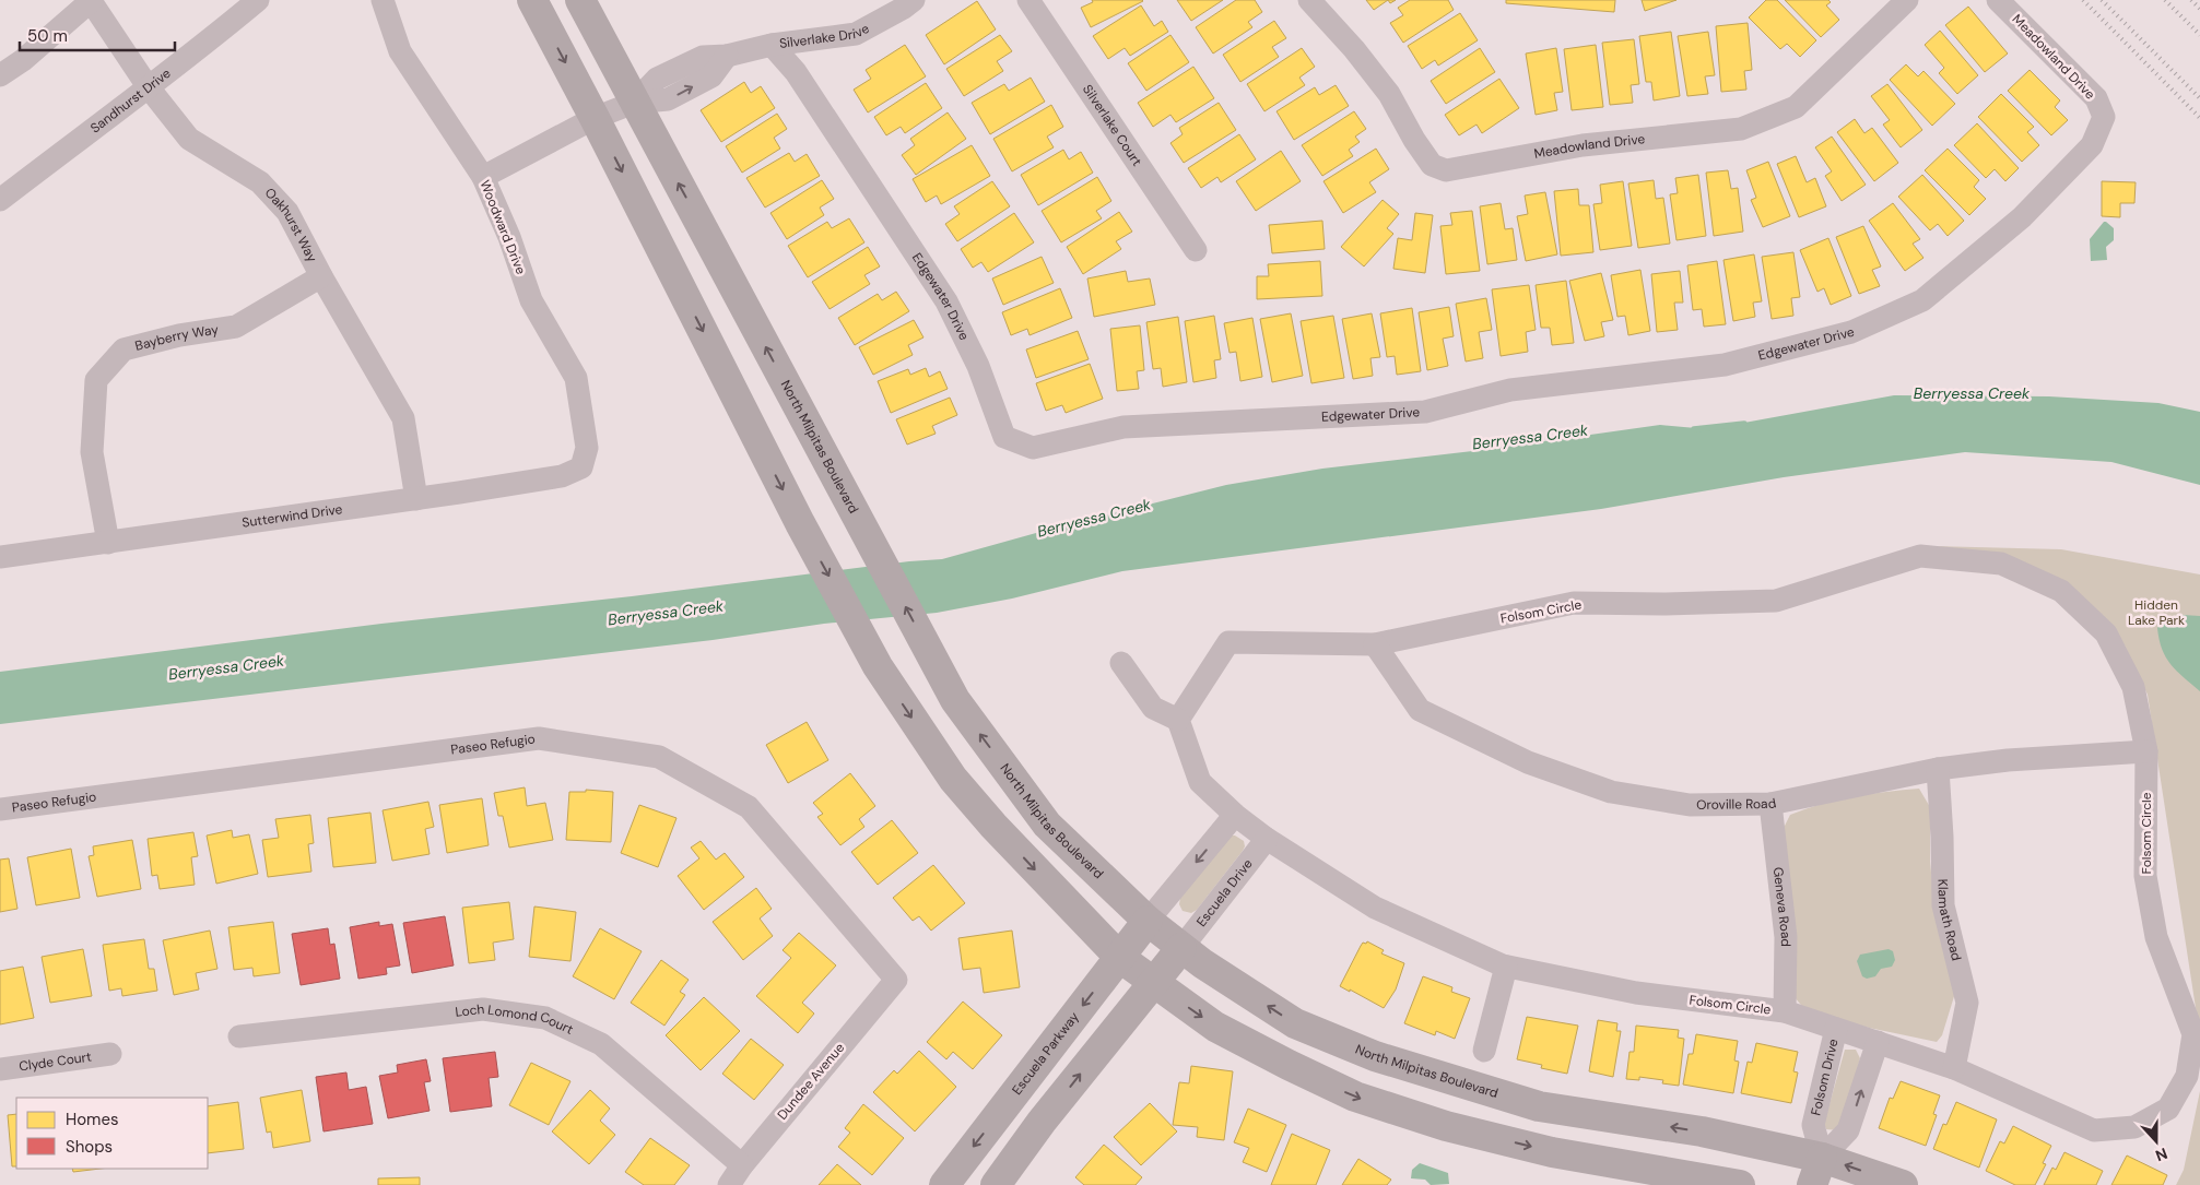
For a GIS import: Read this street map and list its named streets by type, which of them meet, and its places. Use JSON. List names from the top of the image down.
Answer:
{
  "streets": {
    "main road": ["North Milpitas Boulevard", "Escuela Parkway"],
    "street": [
      "Silverlake Drive",
      "Meadowland Drive",
      "Sandhurst Drive",
      "Silverlake Court",
      "Oakhurst Way",
      "Woodward Drive",
      "Edgewater Drive",
      "Bayberry Way",
      "Sutterwind Drive",
      "Folsom Circle",
      "Paseo Refugio",
      "Oroville Road",
      "Escuela Drive",
      "Geneva Road",
      "Klamath Road",
      "Loch Lomond Court",
      "Clyde Court",
      "Folsom Drive",
      "Dundee Avenue"
    ]
  },
  "crossings": [
    ["Silverlake Drive", "Woodward Drive"],
    ["Silverlake Drive", "Edgewater Drive"],
    ["Silverlake Drive", "North Milpitas Boulevard"],
    ["Meadowland Drive", "Edgewater Drive"],
    ["Sandhurst Drive", "Oakhurst Way"],
    ["Oakhurst Way", "Bayberry Way"],
    ["Oakhurst Way", "Sutterwind Drive"],
    ["Woodward Drive", "Sutterwind Drive"],
    ["Bayberry Way", "Sutterwind Drive"],
    ["North Milpitas Boulevard", "Escuela Drive"],
    ["North Milpitas Boulevard", "Escuela Parkway"],
    ["North Milpitas Boulevard", "Folsom Drive"],
    ["Folsom Circle", "Oroville Road"],
    ["Folsom Circle", "Escuela Drive"],
    ["Folsom Circle", "Geneva Road"],
    ["Folsom Circle", "Klamath Road"],
    ["Folsom Circle", "Folsom Drive"],
    ["Paseo Refugio", "Dundee Avenue"],
    ["Oroville Road", "Geneva Road"],
    ["Oroville Road", "Klamath Road"],
    ["Loch Lomond Court", "Dundee Avenue"]
  ],
  "water": ["Berryessa Creek"],
  "parks": ["Hidden Lake Park"],
  "legend": ["Homes", "Shops"],
  "scale_bar": "50 m",
  "north": "bottom"
}
